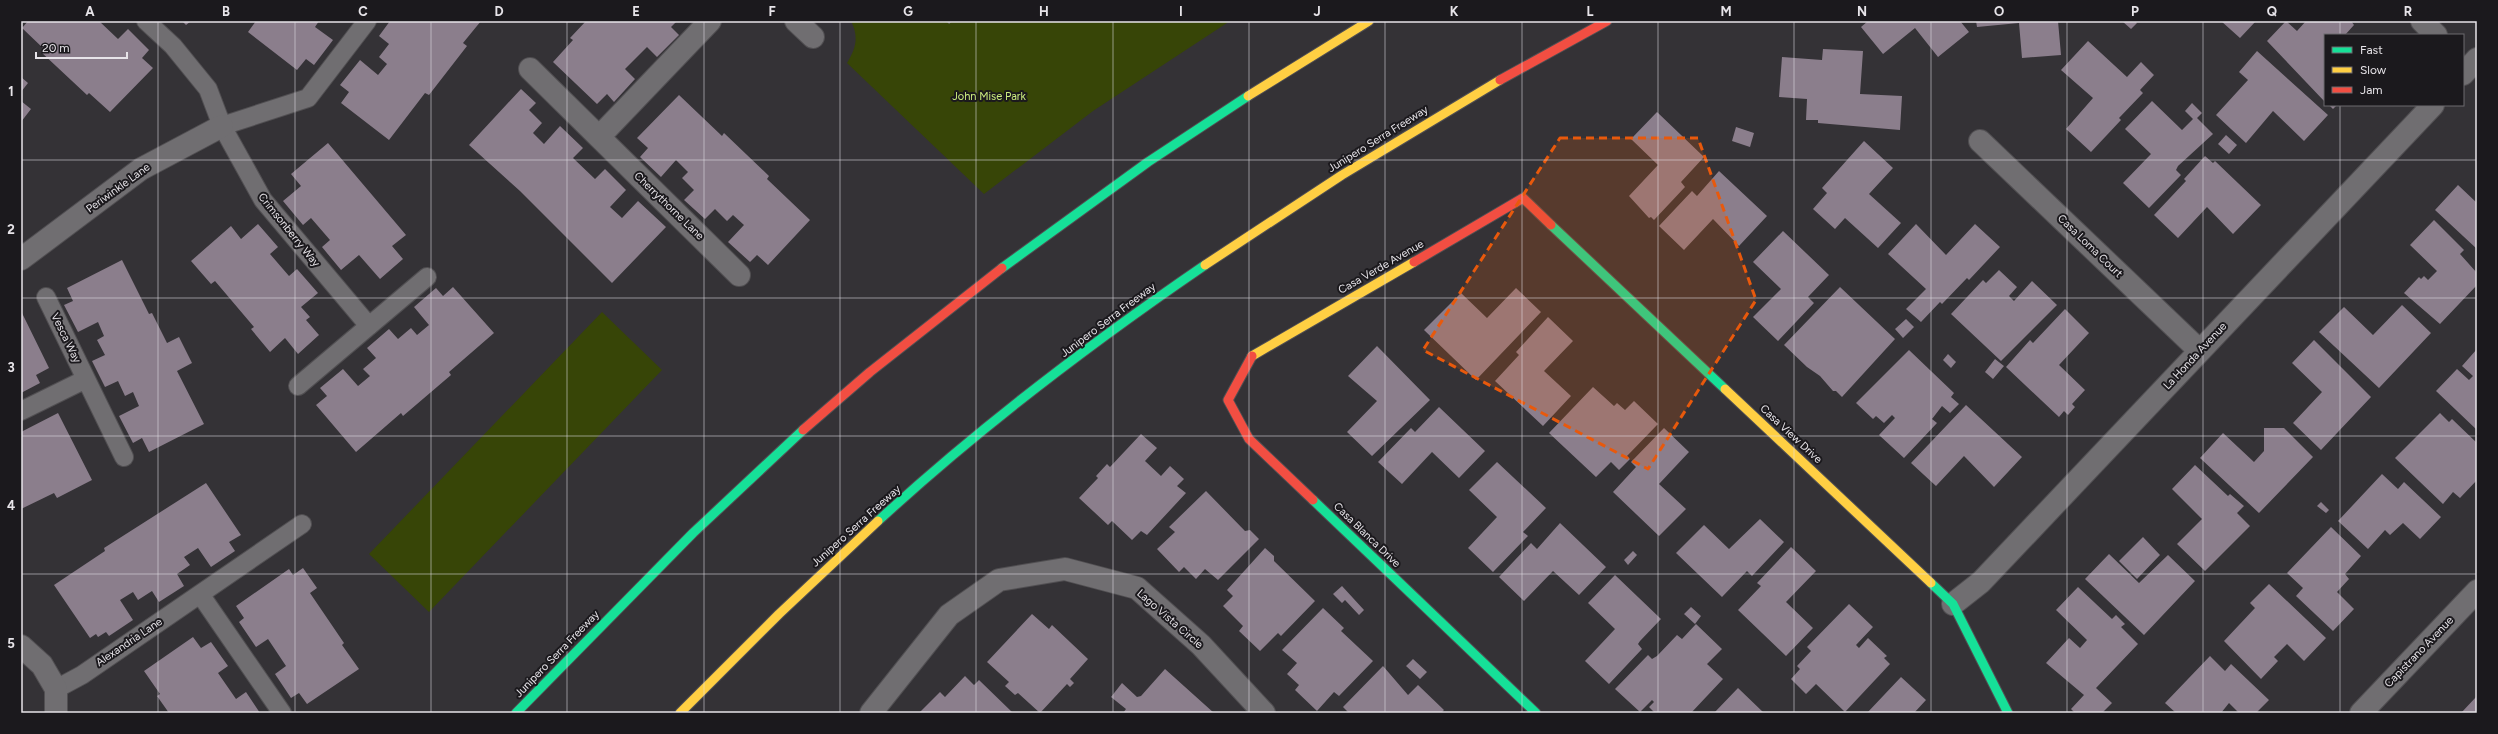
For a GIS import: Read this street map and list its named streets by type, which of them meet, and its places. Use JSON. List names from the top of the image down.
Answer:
{
  "streets": {
    "main road": [
      "Junipero Serra Freeway",
      "Casa Verde Avenue",
      "Casa View Drive",
      "Casa Blanca Drive"
    ],
    "street": [
      "Periwinkle Lane",
      "Cherrythorne Lane",
      "Casa Loma Court",
      "La Honda Avenue",
      "Lago Vista Circle",
      "Capistrano Avenue"
    ],
    "lane": ["Crimsonberry Way", "Vesca Way", "Alexandria Lane"]
  },
  "crossings": [
    ["Periwinkle Lane", "Crimsonberry Way"],
    ["Casa Loma Court", "La Honda Avenue"],
    ["Casa Verde Avenue", "Casa View Drive"],
    ["Casa Verde Avenue", "Casa Blanca Drive"],
    ["La Honda Avenue", "Casa View Drive"]
  ],
  "parks": ["John Mise Park"],
  "legend": ["Fast", "Slow", "Jam"],
  "scale_bar": "20 m",
  "grid": {
    "columns": [
      "A",
      "B",
      "C",
      "D",
      "E",
      "F",
      "G",
      "H",
      "I",
      "J",
      "K",
      "L",
      "M",
      "N",
      "O",
      "P",
      "Q",
      "R"
    ],
    "rows": [
      "1",
      "2",
      "3",
      "4",
      "5"
    ]
  }
}
